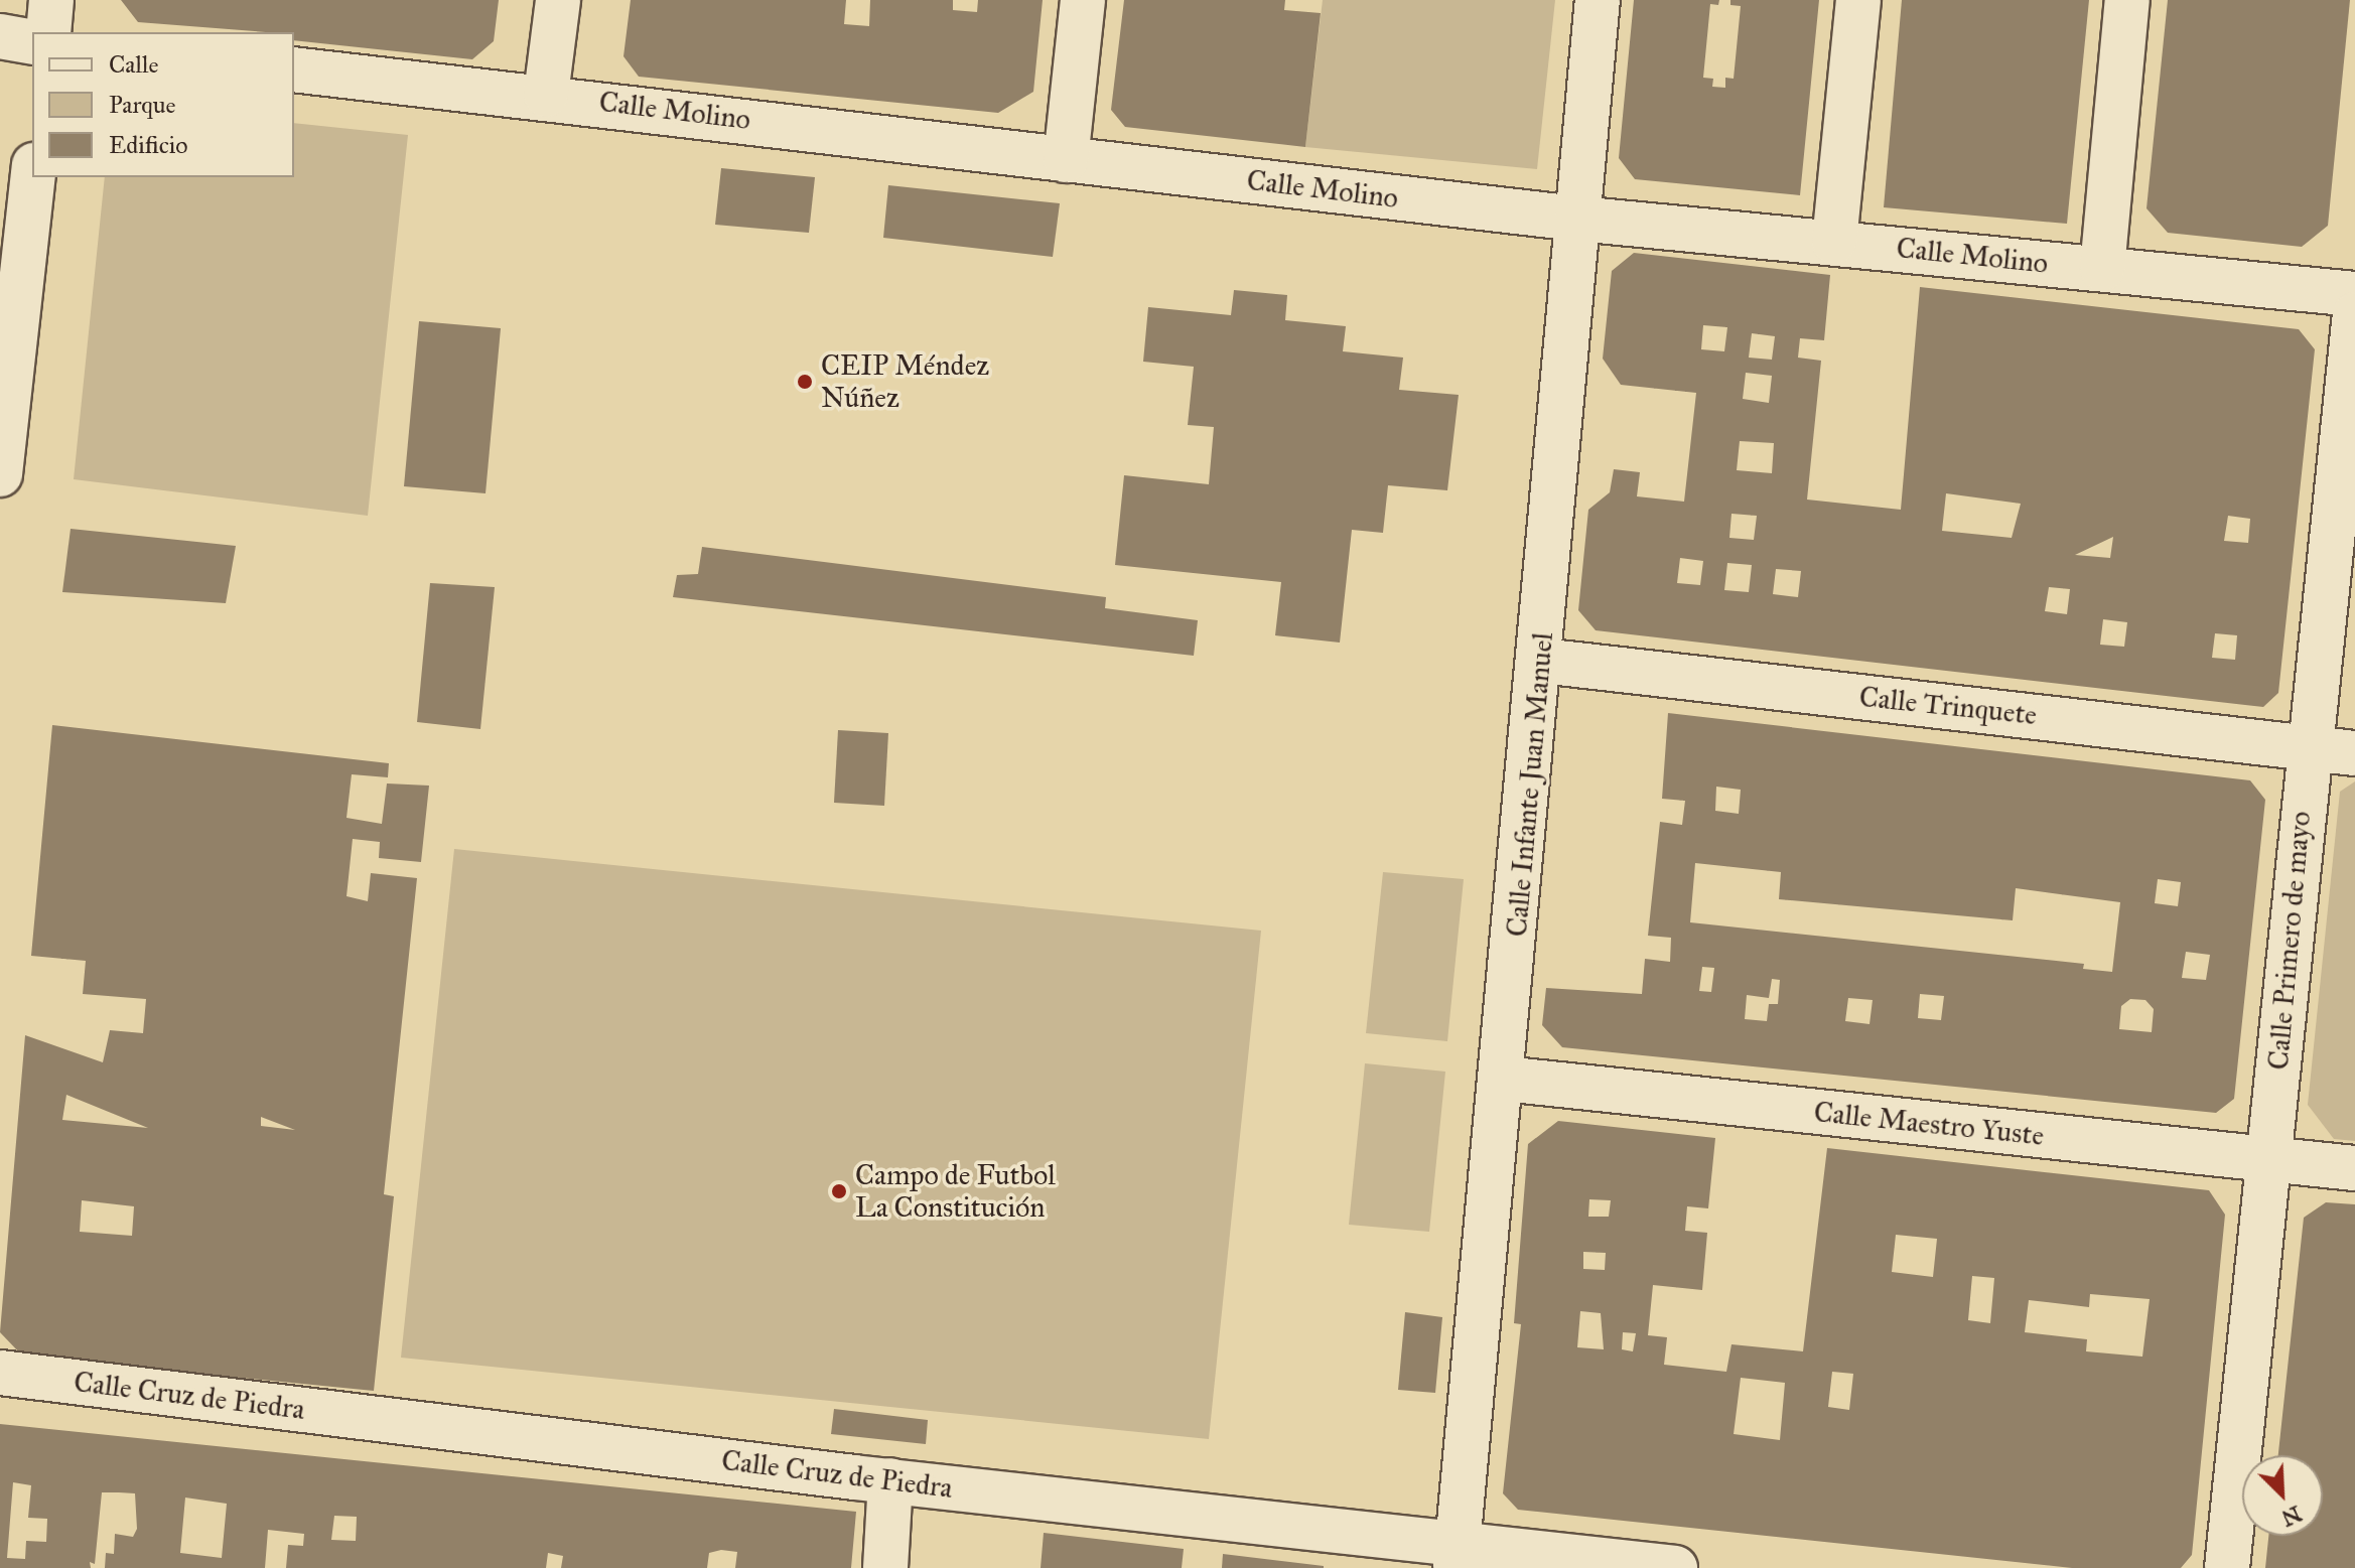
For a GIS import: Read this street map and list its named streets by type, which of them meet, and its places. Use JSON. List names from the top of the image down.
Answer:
{
  "streets": {
    "street": [
      "Calle Molino",
      "Calle Trinquete",
      "Calle Infante Juan Manuel",
      "Calle Primero de mayo",
      "Calle Maestro Yuste",
      "Calle Cruz de Piedra"
    ]
  },
  "crossings": [
    ["Calle Molino", "Calle Infante Juan Manuel"],
    ["Calle Trinquete", "Calle Infante Juan Manuel"],
    ["Calle Trinquete", "Calle Primero de mayo"],
    ["Calle Infante Juan Manuel", "Calle Maestro Yuste"],
    ["Calle Infante Juan Manuel", "Calle Cruz de Piedra"],
    ["Calle Primero de mayo", "Calle Maestro Yuste"]
  ],
  "places": ["CEIP Méndez Núñez", "Campo de Futbol La Constitución"],
  "legend": ["Calle", "Parque", "Edificio"],
  "north": "bottom right"
}
